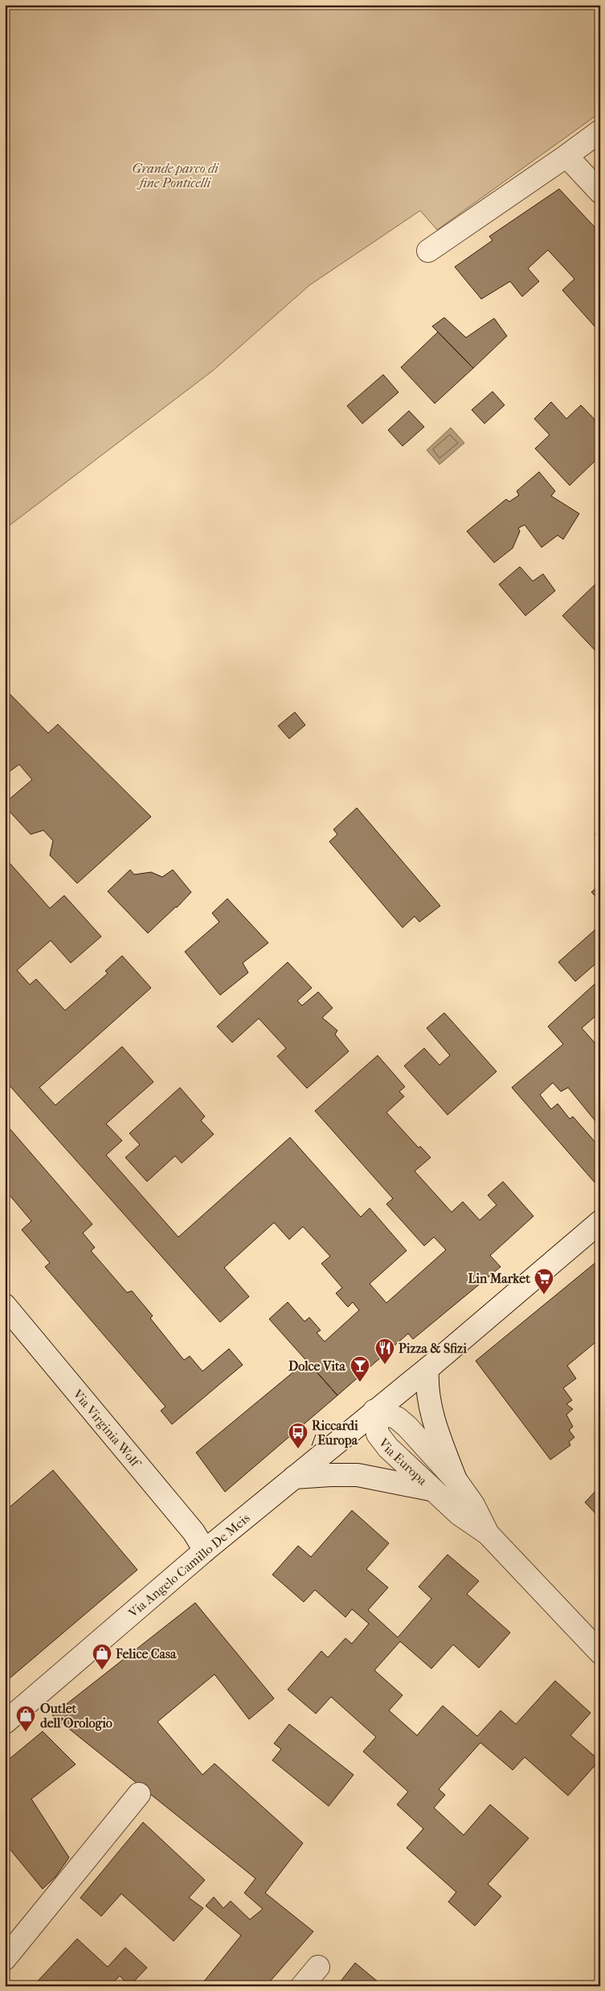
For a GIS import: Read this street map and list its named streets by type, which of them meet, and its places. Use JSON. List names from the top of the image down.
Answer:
{
  "streets": {
    "street": ["Via Virginia Wolf", "Via Europa", "Via Angelo Camillo De Meis"]
  },
  "crossings": [
    ["Via Virginia Wolf", "Via Angelo Camillo De Meis"],
    ["Via Europa", "Via Angelo Camillo De Meis"]
  ],
  "parks": ["Grande parco di fine Ponticelli"],
  "places": {
    "supermarket": ["Lin Market"],
    "restaurant": ["Pizza & Sfizi"],
    "bar": ["Dolce Vita"],
    "bus stop": ["Riccardi / Europa"],
    "shop": ["Felice Casa", "Outlet dell'Orologio"]
  }
}
